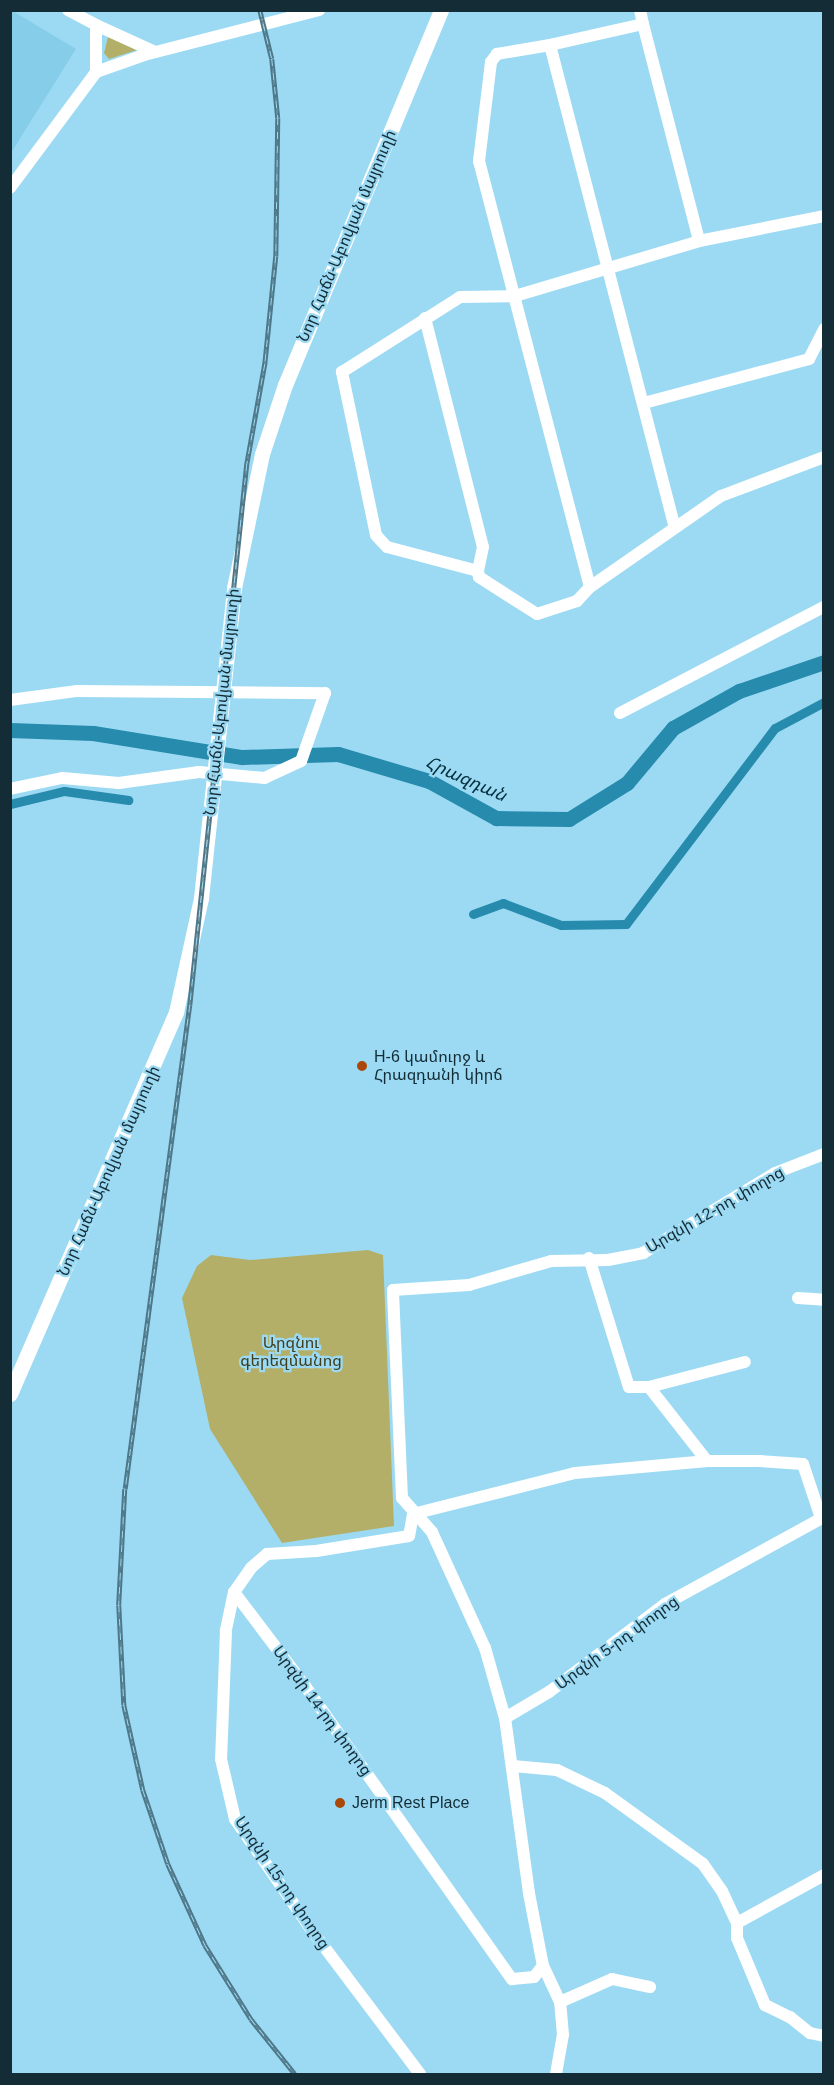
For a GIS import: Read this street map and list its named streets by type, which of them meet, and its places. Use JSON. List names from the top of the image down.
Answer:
{
  "streets": {
    "main road": ["Նոր Հաճն-Աբովյան մայրուղի"],
    "street": [
      "Արզնի 12-րդ փողոց",
      "Արզնի 5-րդ փողոց",
      "Արզնի 14-րդ փողոց",
      "Արզնի 15-րդ փողոց"
    ]
  },
  "crossings": [
    ["Արզնի 12-րդ փողոց", "Արզնի 15-րդ փողոց"],
    ["Արզնի 14-րդ փողոց", "Արզնի 15-րդ փողոց"]
  ],
  "water": ["Հրազդան"],
  "parks": ["Արզնու գերեզմանոց"],
  "places": ["H-6 կամուրջ և Հրազդանի կիրճ", "Jerm Rest Place"]
}
